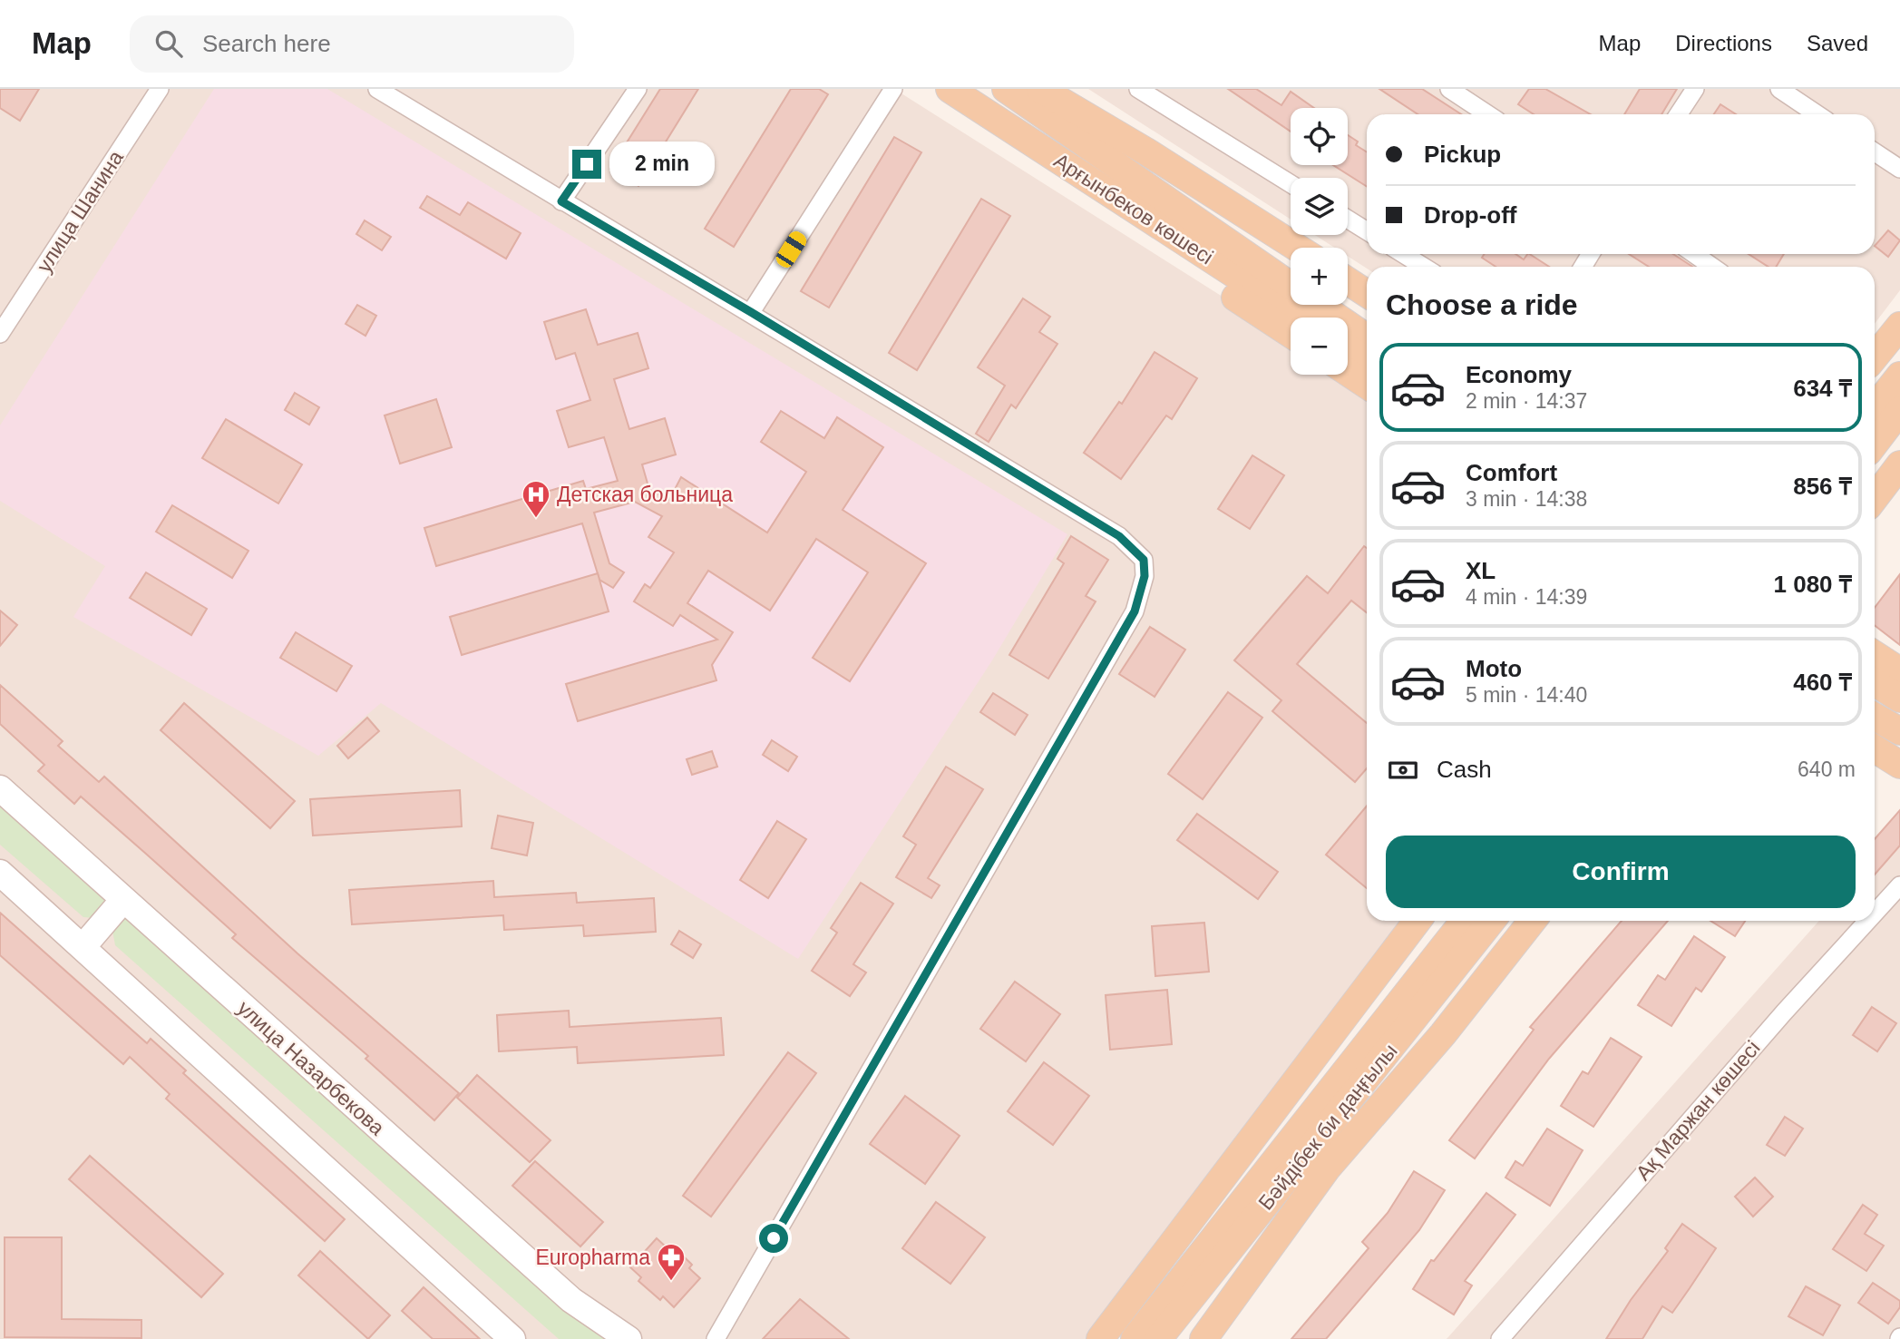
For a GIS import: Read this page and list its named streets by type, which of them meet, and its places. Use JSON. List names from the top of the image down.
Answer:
{
  "streets": {
    "main road": ["Арғынбеков көшесі", "Бәйдібек би даңғылы"],
    "street": ["улица Шанина", "улица Назарбекова", "Ақ Маржан көшесі"]
  },
  "places": {
    "hospital": ["Детская больница"],
    "pharmacy": ["Europharma"]
  },
  "page": {
    "header": "Map",
    "search": "Search here",
    "nav": ["Map", "Directions", "Saved"],
    "map_buttons": ["+", "−"],
    "banner": ["Pickup", "Drop-off"],
    "bubble": "2 min",
    "heading": "Choose a ride",
    "list": [
      {
        "name": "Economy",
        "note": "2 min · 14:37",
        "value": "634 ₸"
      },
      {
        "name": "Comfort",
        "note": "3 min · 14:38",
        "value": "856 ₸"
      },
      {
        "name": "XL",
        "note": "4 min · 14:39",
        "value": "1 080 ₸"
      },
      {
        "name": "Moto",
        "note": "5 min · 14:40",
        "value": "460 ₸"
      }
    ],
    "pay": ["Cash", "640 m"],
    "buttons": "Confirm"
  }
}
